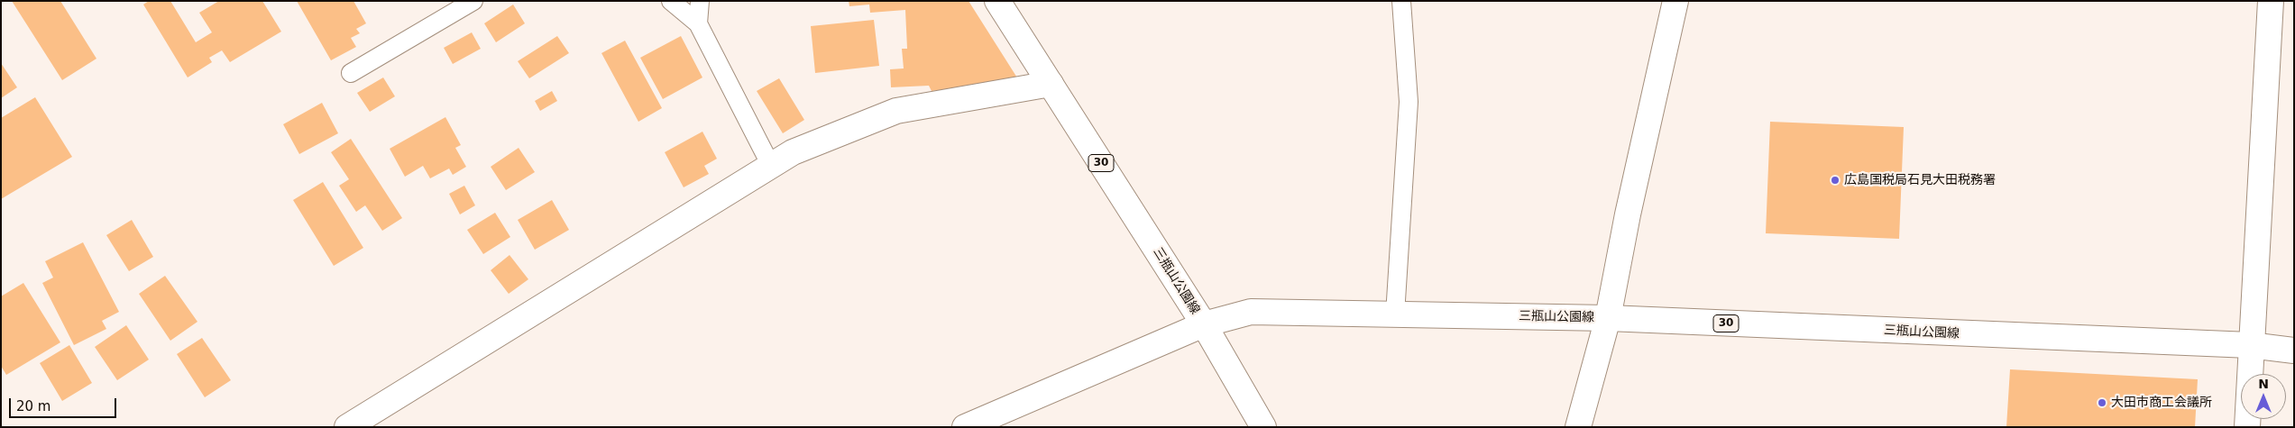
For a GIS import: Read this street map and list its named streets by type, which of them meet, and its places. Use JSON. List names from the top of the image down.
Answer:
{
  "streets": {
    "street": ["30", "三瓶山公園線"]
  },
  "places": ["広島国税局石見大田税務署", "大田市商工会議所"],
  "scale_bar": "20 m",
  "north": "top"
}
